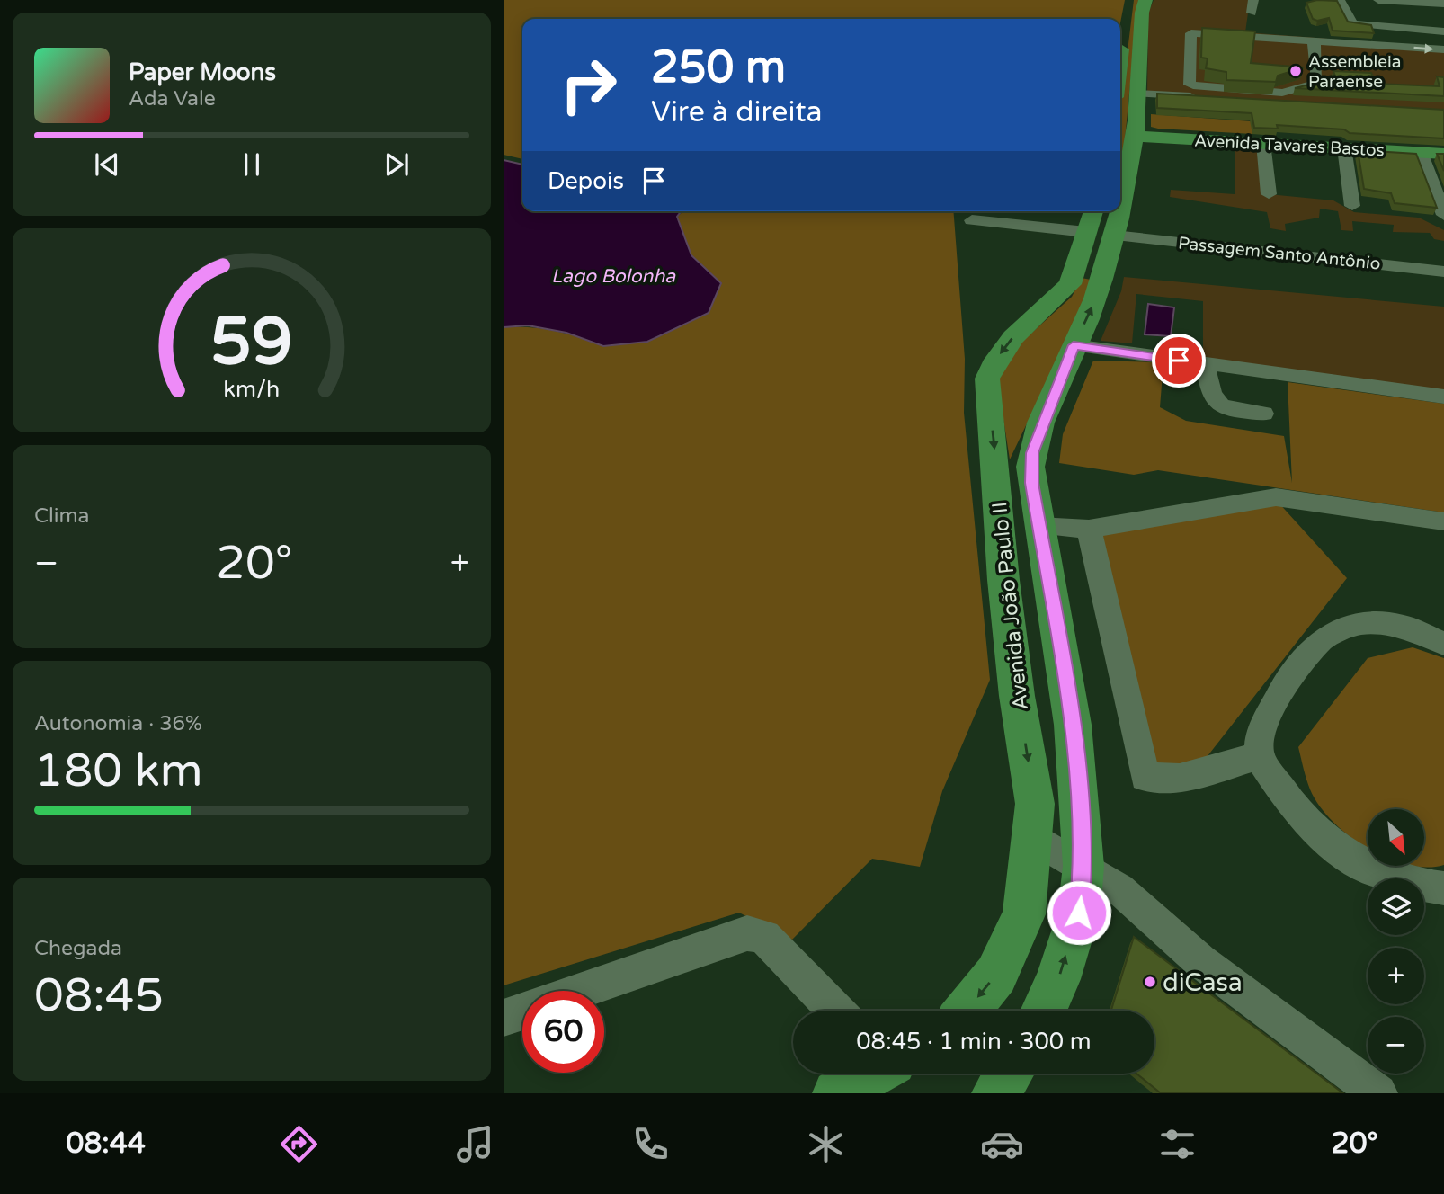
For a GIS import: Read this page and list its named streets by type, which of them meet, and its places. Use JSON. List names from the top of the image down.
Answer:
{
  "streets": {
    "main road": ["Avenida Tavares Bastos", "Avenida João Paulo II"],
    "street": ["Passagem Santo Antônio"]
  },
  "crossings": [
    ["Avenida Tavares Bastos", "Avenida João Paulo II"],
    ["Passagem Santo Antônio", "Avenida João Paulo II"]
  ],
  "water": ["Lago Bolonha"],
  "places": ["Assembleia Paraense", "diCasa"],
  "north": "bottom right",
  "page": {
    "turn": ["250 m", "Vire à direita"],
    "song": ["Paper Moons", "Ada Vale"],
    "then": "Depois",
    "tile": [
      "Clima",
      ["Autonomia · 36%", "180 km"],
      ["Chegada", "08:45"]
    ],
    "heat": ["−", "20°", "+"],
    "map_buttons": ["+", "−"],
    "limit": "60",
    "trip": "08:45 · 1 min · 300 m",
    "tabs": ["08:44", "20°"],
    "gauge": ["59", "km/h"]
  }
}
